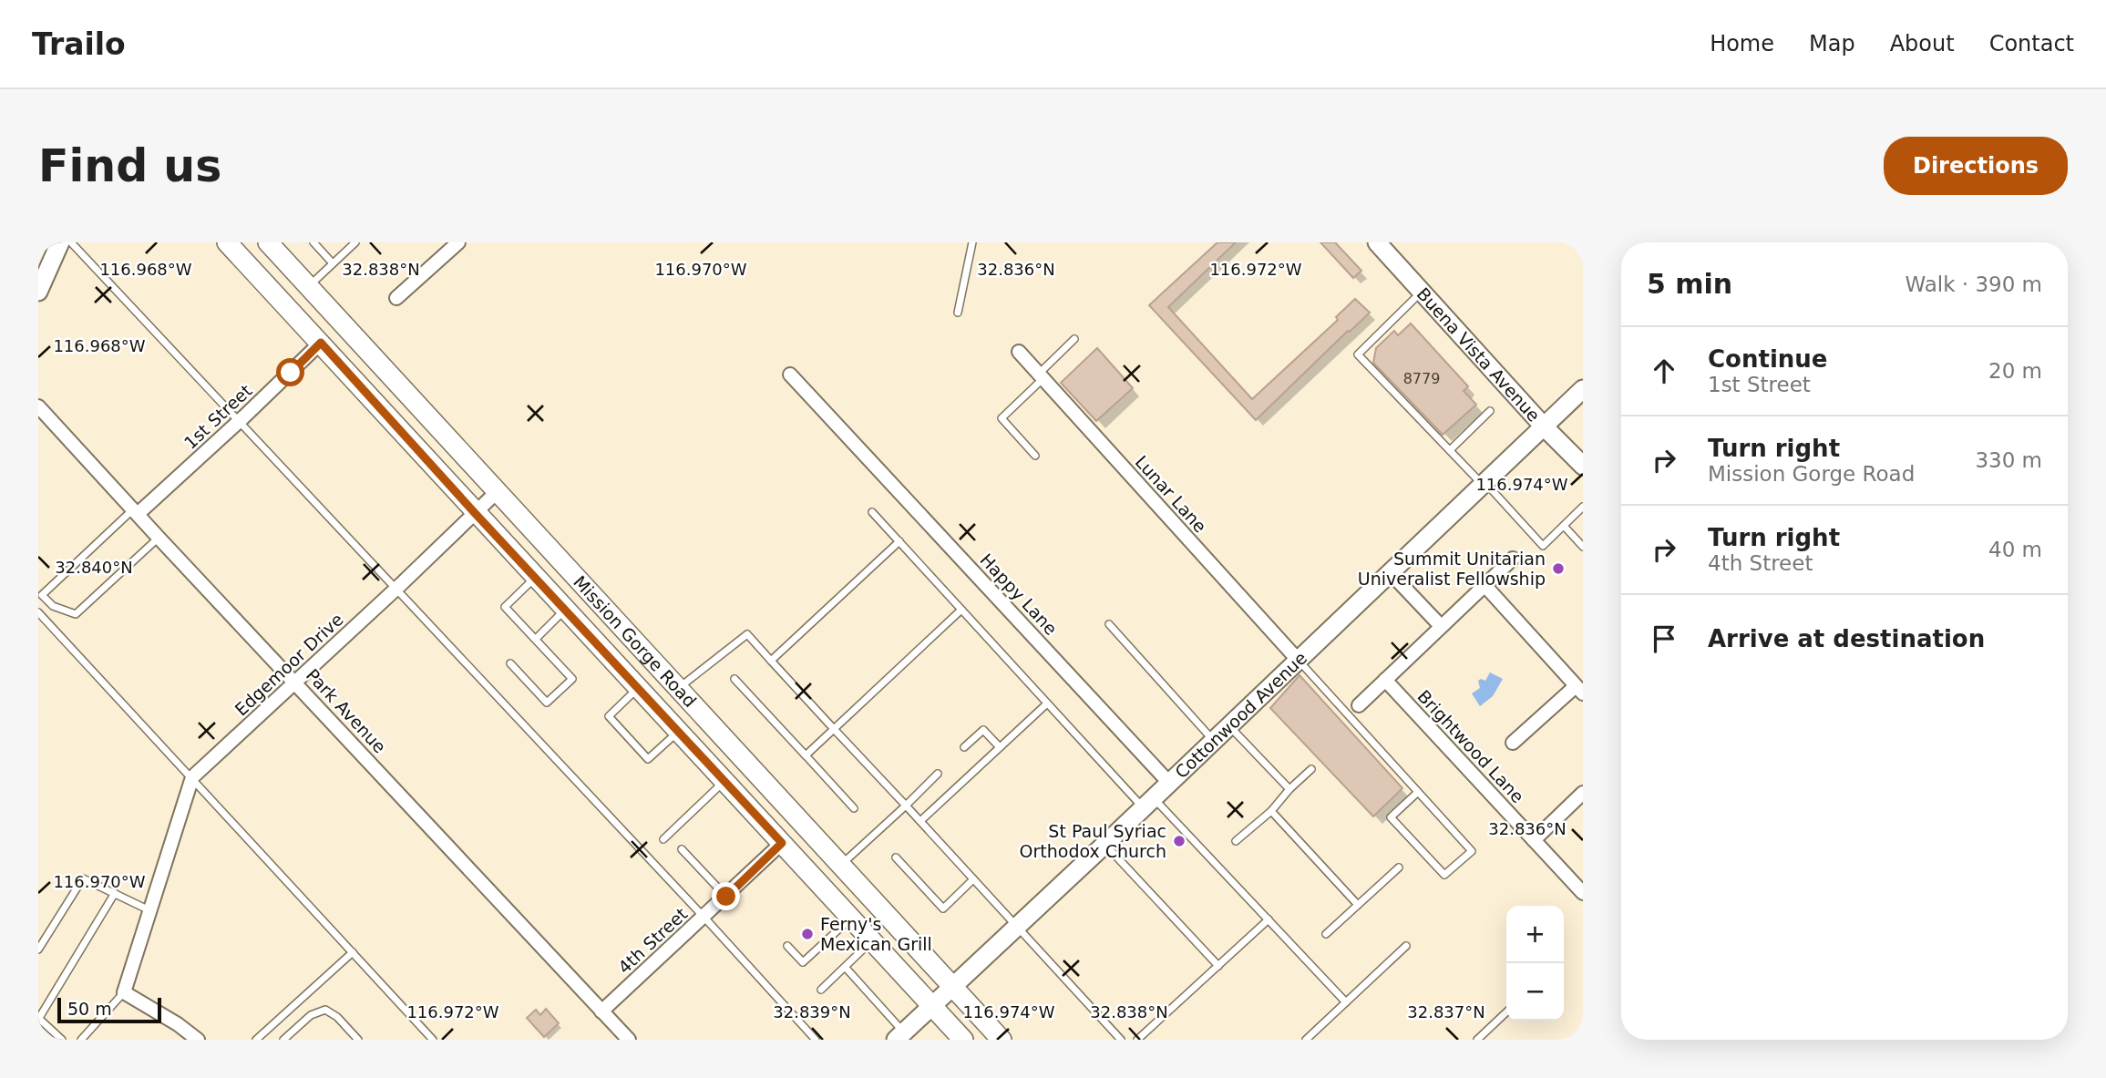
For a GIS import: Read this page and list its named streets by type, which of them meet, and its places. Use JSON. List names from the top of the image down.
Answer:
{
  "streets": {
    "main road": ["Mission Gorge Road"],
    "street": [
      "Buena Vista Avenue",
      "1st Street",
      "Lunar Lane",
      "Happy Lane",
      "Edgemoor Drive",
      "Park Avenue",
      "Cottonwood Avenue",
      "Brightwood Lane",
      "4th Street"
    ]
  },
  "crossings": [
    ["Buena Vista Avenue", "Cottonwood Avenue"],
    ["1st Street", "Mission Gorge Road"],
    ["1st Street", "Park Avenue"],
    ["Lunar Lane", "Cottonwood Avenue"],
    ["Happy Lane", "Cottonwood Avenue"],
    ["Mission Gorge Road", "Edgemoor Drive"],
    ["Mission Gorge Road", "Cottonwood Avenue"],
    ["Mission Gorge Road", "4th Street"],
    ["Edgemoor Drive", "Park Avenue"],
    ["Park Avenue", "4th Street"]
  ],
  "places": ["Summit Unitarian Univeralist Fellowship", "St Paul Syriac Orthodox Church", "Ferny's Mexican Grill"],
  "house_numbers": ["8779"],
  "scale_bar": "50 m",
  "page": {
    "header": "Trailo",
    "nav": [
      "Home",
      "Map",
      "About",
      "Contact"
    ],
    "buttons": "Directions",
    "title": "Find us",
    "heading": ["5 min", "Walk · 390 m"],
    "list": [
      ["Continue", "1st Street", "20 m"],
      ["Turn right", "Mission Gorge Road", "330 m"],
      ["Turn right", "4th Street", "40 m"],
      "Arrive at destination"
    ],
    "map_buttons": ["+", "−"],
    "scale": "50 m"
  },
  "coordinates": [
    "116.968°W",
    "116.970°W",
    "116.972°W",
    "32.838°N",
    "32.836°N",
    "116.974°W",
    "32.840°N",
    "32.839°N",
    "32.837°N"
  ]
}
